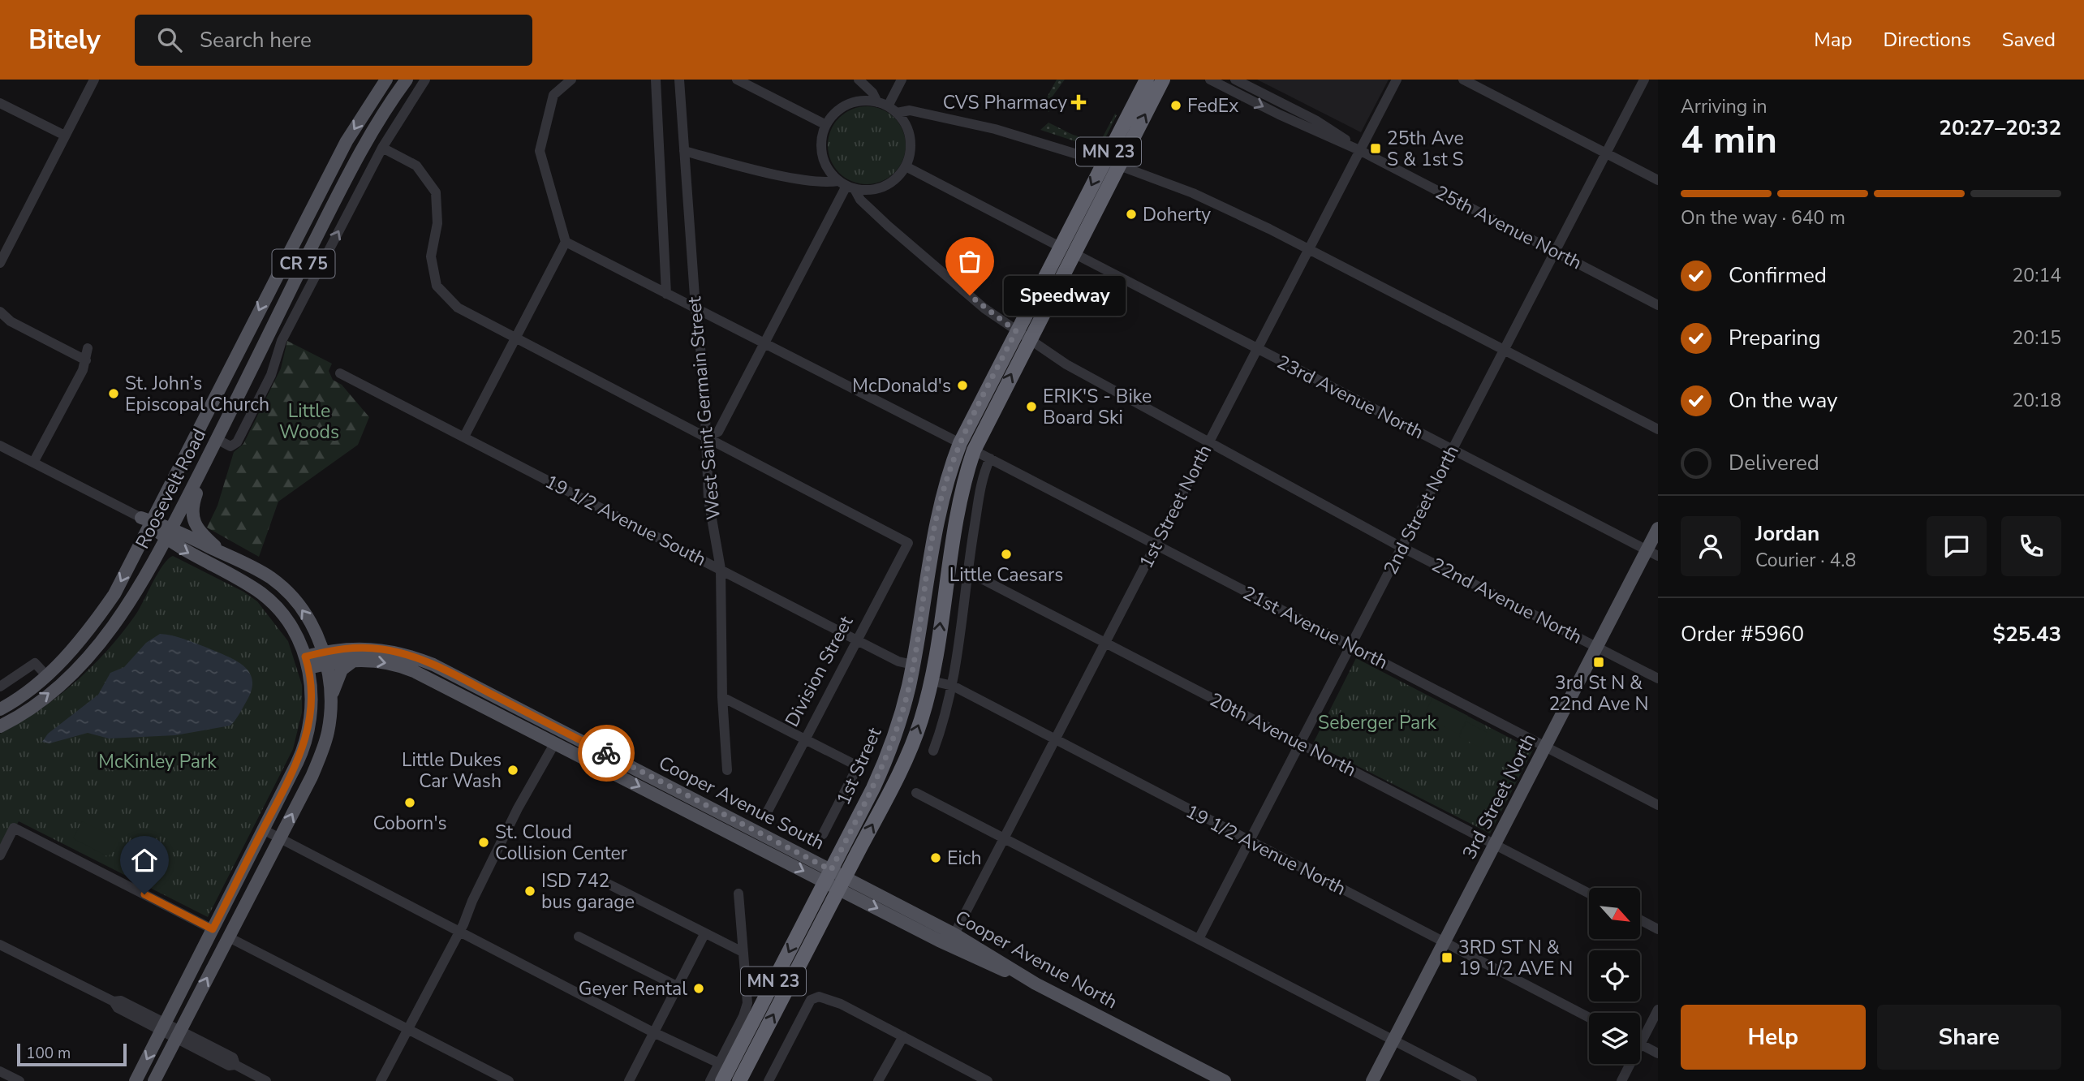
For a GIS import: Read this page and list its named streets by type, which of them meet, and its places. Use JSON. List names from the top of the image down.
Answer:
{
  "streets": {
    "highway": ["MN 23", "1st Street"],
    "main road": [
      "CR 75",
      "Roosevelt Road",
      "3rd Street North",
      "Cooper Avenue South",
      "Cooper Avenue North"
    ],
    "street": [
      "25th Avenue North",
      "23rd Avenue North",
      "West Saint Germain Street",
      "1st Street North",
      "2nd Street North",
      "19 1/2 Avenue South",
      "22nd Avenue North",
      "21st Avenue North",
      "Division Street",
      "20th Avenue North",
      "19 1/2 Avenue North"
    ]
  },
  "crossings": [
    ["MN 23", "23rd Avenue North"],
    ["MN 23", "22nd Avenue North"],
    ["MN 23", "21st Avenue North"],
    ["MN 23", "1st Street"],
    ["25th Avenue North", "1st Street North"],
    ["25th Avenue North", "2nd Street North"],
    ["23rd Avenue North", "1st Street North"],
    ["23rd Avenue North", "2nd Street North"],
    ["23rd Avenue North", "3rd Street North"],
    ["West Saint Germain Street", "19 1/2 Avenue South"],
    ["West Saint Germain Street", "Division Street"],
    ["1st Street North", "22nd Avenue North"],
    ["1st Street North", "21st Avenue North"],
    ["1st Street North", "20th Avenue North"],
    ["1st Street North", "19 1/2 Avenue North"],
    ["1st Street North", "Cooper Avenue North"],
    ["2nd Street North", "22nd Avenue North"],
    ["2nd Street North", "21st Avenue North"],
    ["2nd Street North", "20th Avenue North"],
    ["2nd Street North", "19 1/2 Avenue North"],
    ["19 1/2 Avenue South", "Division Street"],
    ["19 1/2 Avenue South", "1st Street"],
    ["22nd Avenue North", "3rd Street North"],
    ["21st Avenue North", "1st Street"],
    ["21st Avenue North", "3rd Street North"],
    ["20th Avenue North", "3rd Street North"],
    ["1st Street", "Cooper Avenue South"],
    ["1st Street", "19 1/2 Avenue North"],
    ["1st Street", "Cooper Avenue North"],
    ["3rd Street North", "19 1/2 Avenue North"],
    ["Cooper Avenue South", "Cooper Avenue North"]
  ],
  "parks": ["Little Woods", "Seberger Park", "McKinley Park"],
  "places": {
    "health": ["CVS Pharmacy"],
    "other": [
      "FedEx",
      "Doherty",
      "Speedway",
      "McDonald's",
      "St. John’s Episcopal Church",
      "ERIK'S - Bike Board Ski",
      "Little Caesars",
      "Little Dukes Car Wash",
      "Coborn's",
      "St. Cloud Collision Center",
      "Eich",
      "ISD 742 bus garage",
      "Geyer Rental"
    ],
    "transit": ["25th Ave S & 1st S", "3rd St N & 22nd Ave N", "3RD ST N & 19 1/2 AVE N"]
  },
  "scale_bar": "100 m",
  "north": "bottom right",
  "page": {
    "header": "Bitely",
    "search": "Search here",
    "nav": ["Map", "Directions", "Saved"],
    "heading": ["4 min", "Arriving in", "20:27–20:32"],
    "panel": [
      "Jordan",
      "Courier · 4.8",
      "Order #5960",
      "$25.43"
    ],
    "bar": "On the way · 640 m",
    "list": [
      ["Confirmed", "20:14"],
      ["Preparing", "20:15"],
      ["On the way", "20:18"],
      "Delivered"
    ],
    "bubble": "Speedway",
    "buttons": ["Help", "Share"],
    "scale": "100 m"
  }
}
